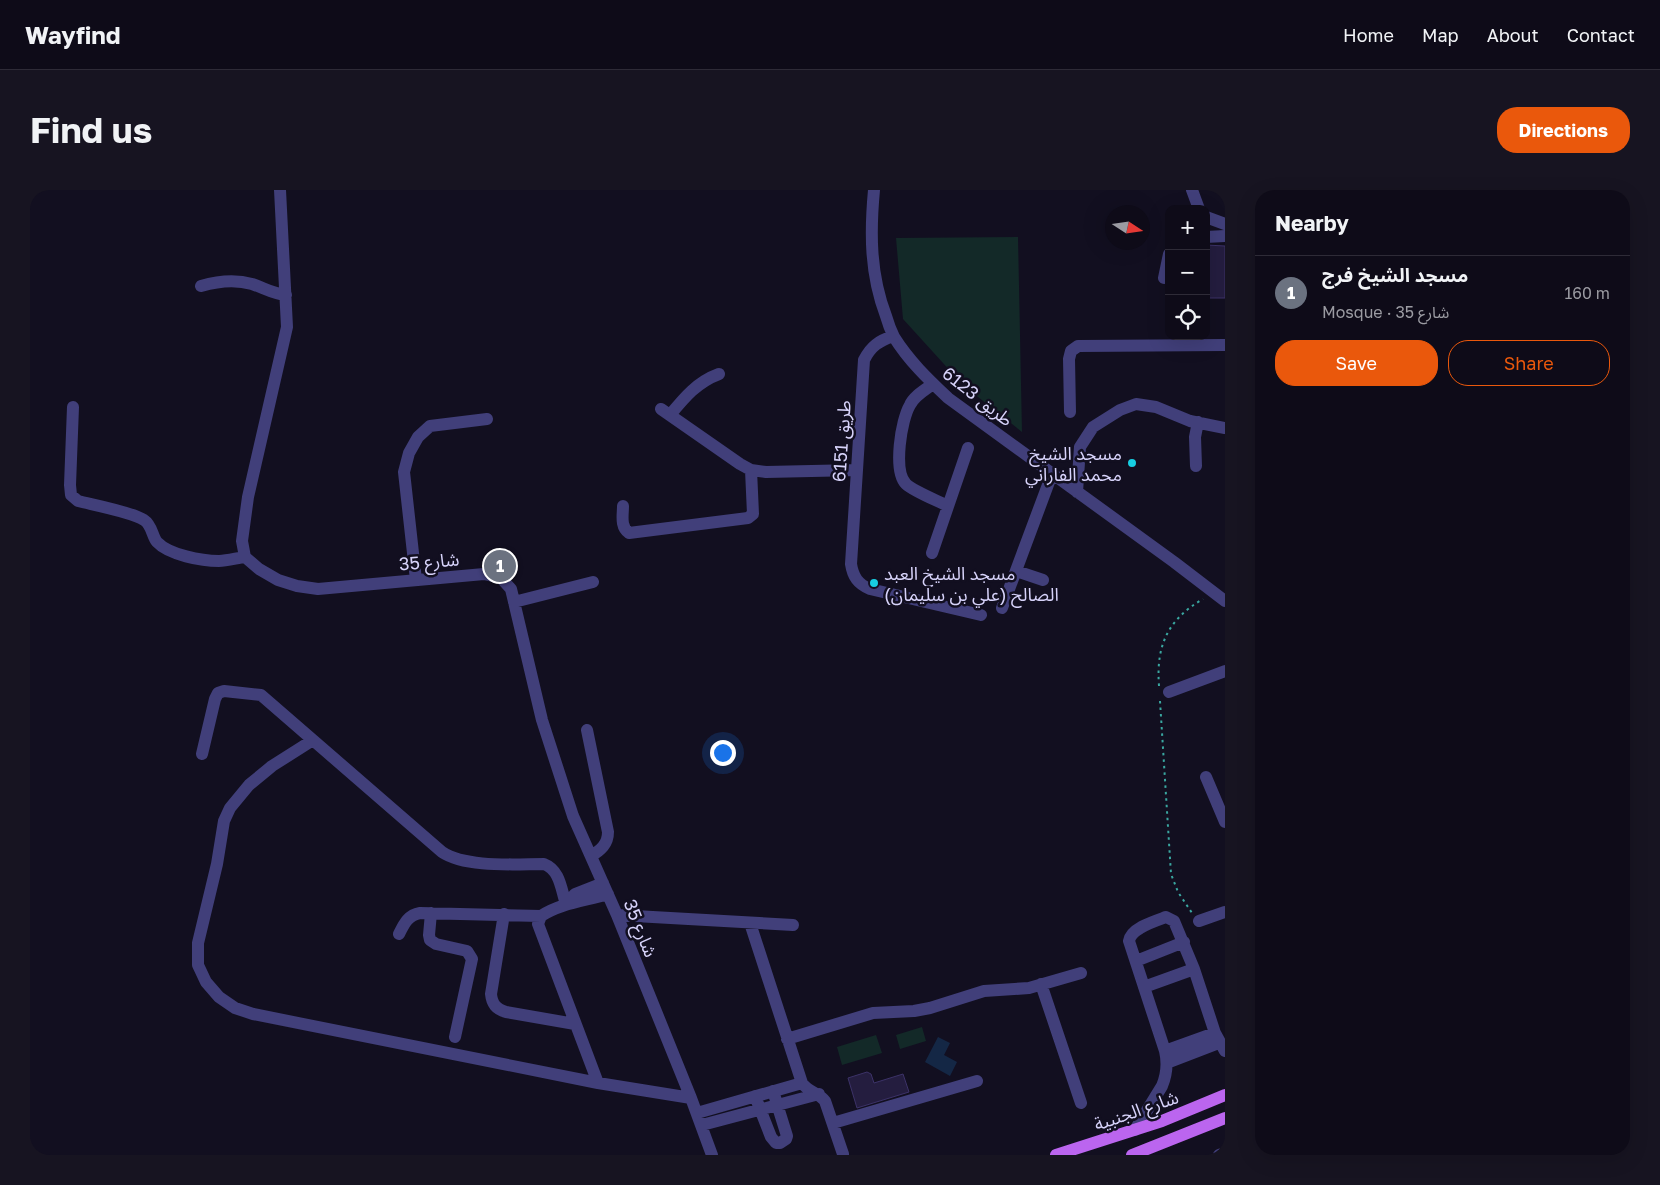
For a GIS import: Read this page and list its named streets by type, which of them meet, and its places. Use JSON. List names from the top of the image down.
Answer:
{
  "streets": {
    "main road": ["شارع الجنبية"],
    "street": ["طريق 6123", "طريق 6151", "شارع 35"]
  },
  "crossings": [
    ["طريق 6123", "طريق 6151"]
  ],
  "places": ["مسجد الشيخ محمد الفاراني", "مسجد الشيخ العبد الصالح (علي بن سليمان)"],
  "north": "right",
  "page": {
    "header": "Wayfind",
    "nav": [
      "Home",
      "Map",
      "About",
      "Contact"
    ],
    "buttons": [
      "Directions",
      ["Save", "Share"]
    ],
    "title": "Find us",
    "heading": "Nearby",
    "map_buttons": ["+", "−"],
    "list": [
      {
        "mark": "1",
        "name": "مسجد الشيخ فرج",
        "note": "Mosque · شارع 35",
        "value": "160 m"
      }
    ],
    "pins": "1"
  }
}
